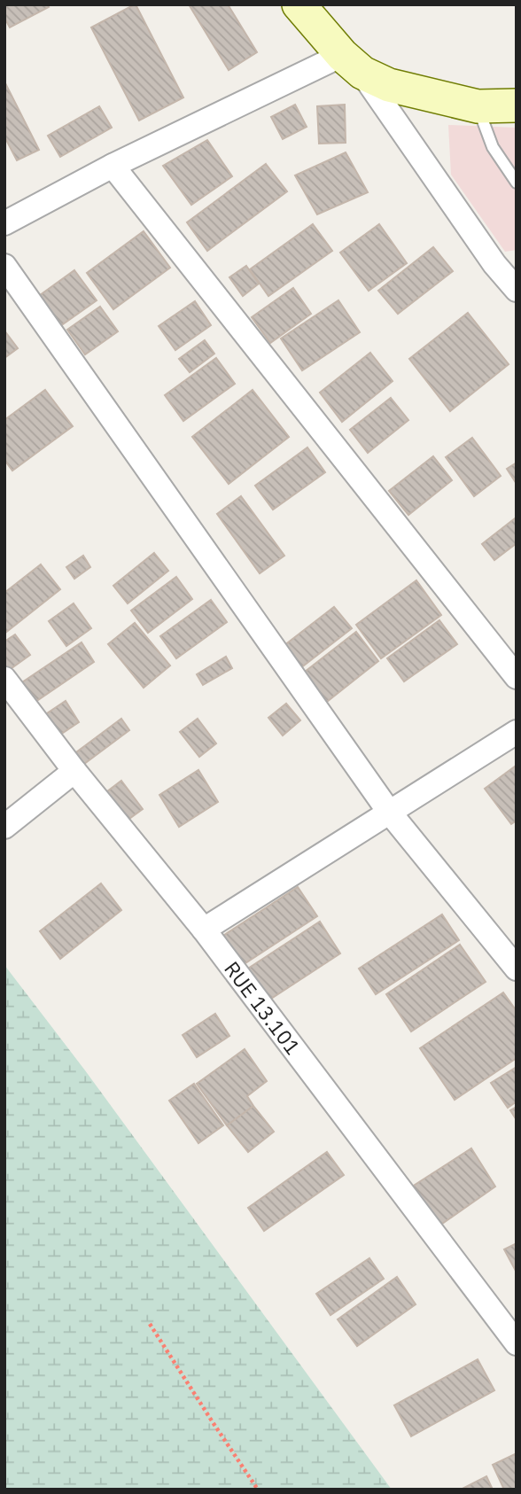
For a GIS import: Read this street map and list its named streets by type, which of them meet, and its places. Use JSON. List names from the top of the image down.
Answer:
{
  "streets": {
    "street": ["RUE 13.101"]
  }
}
